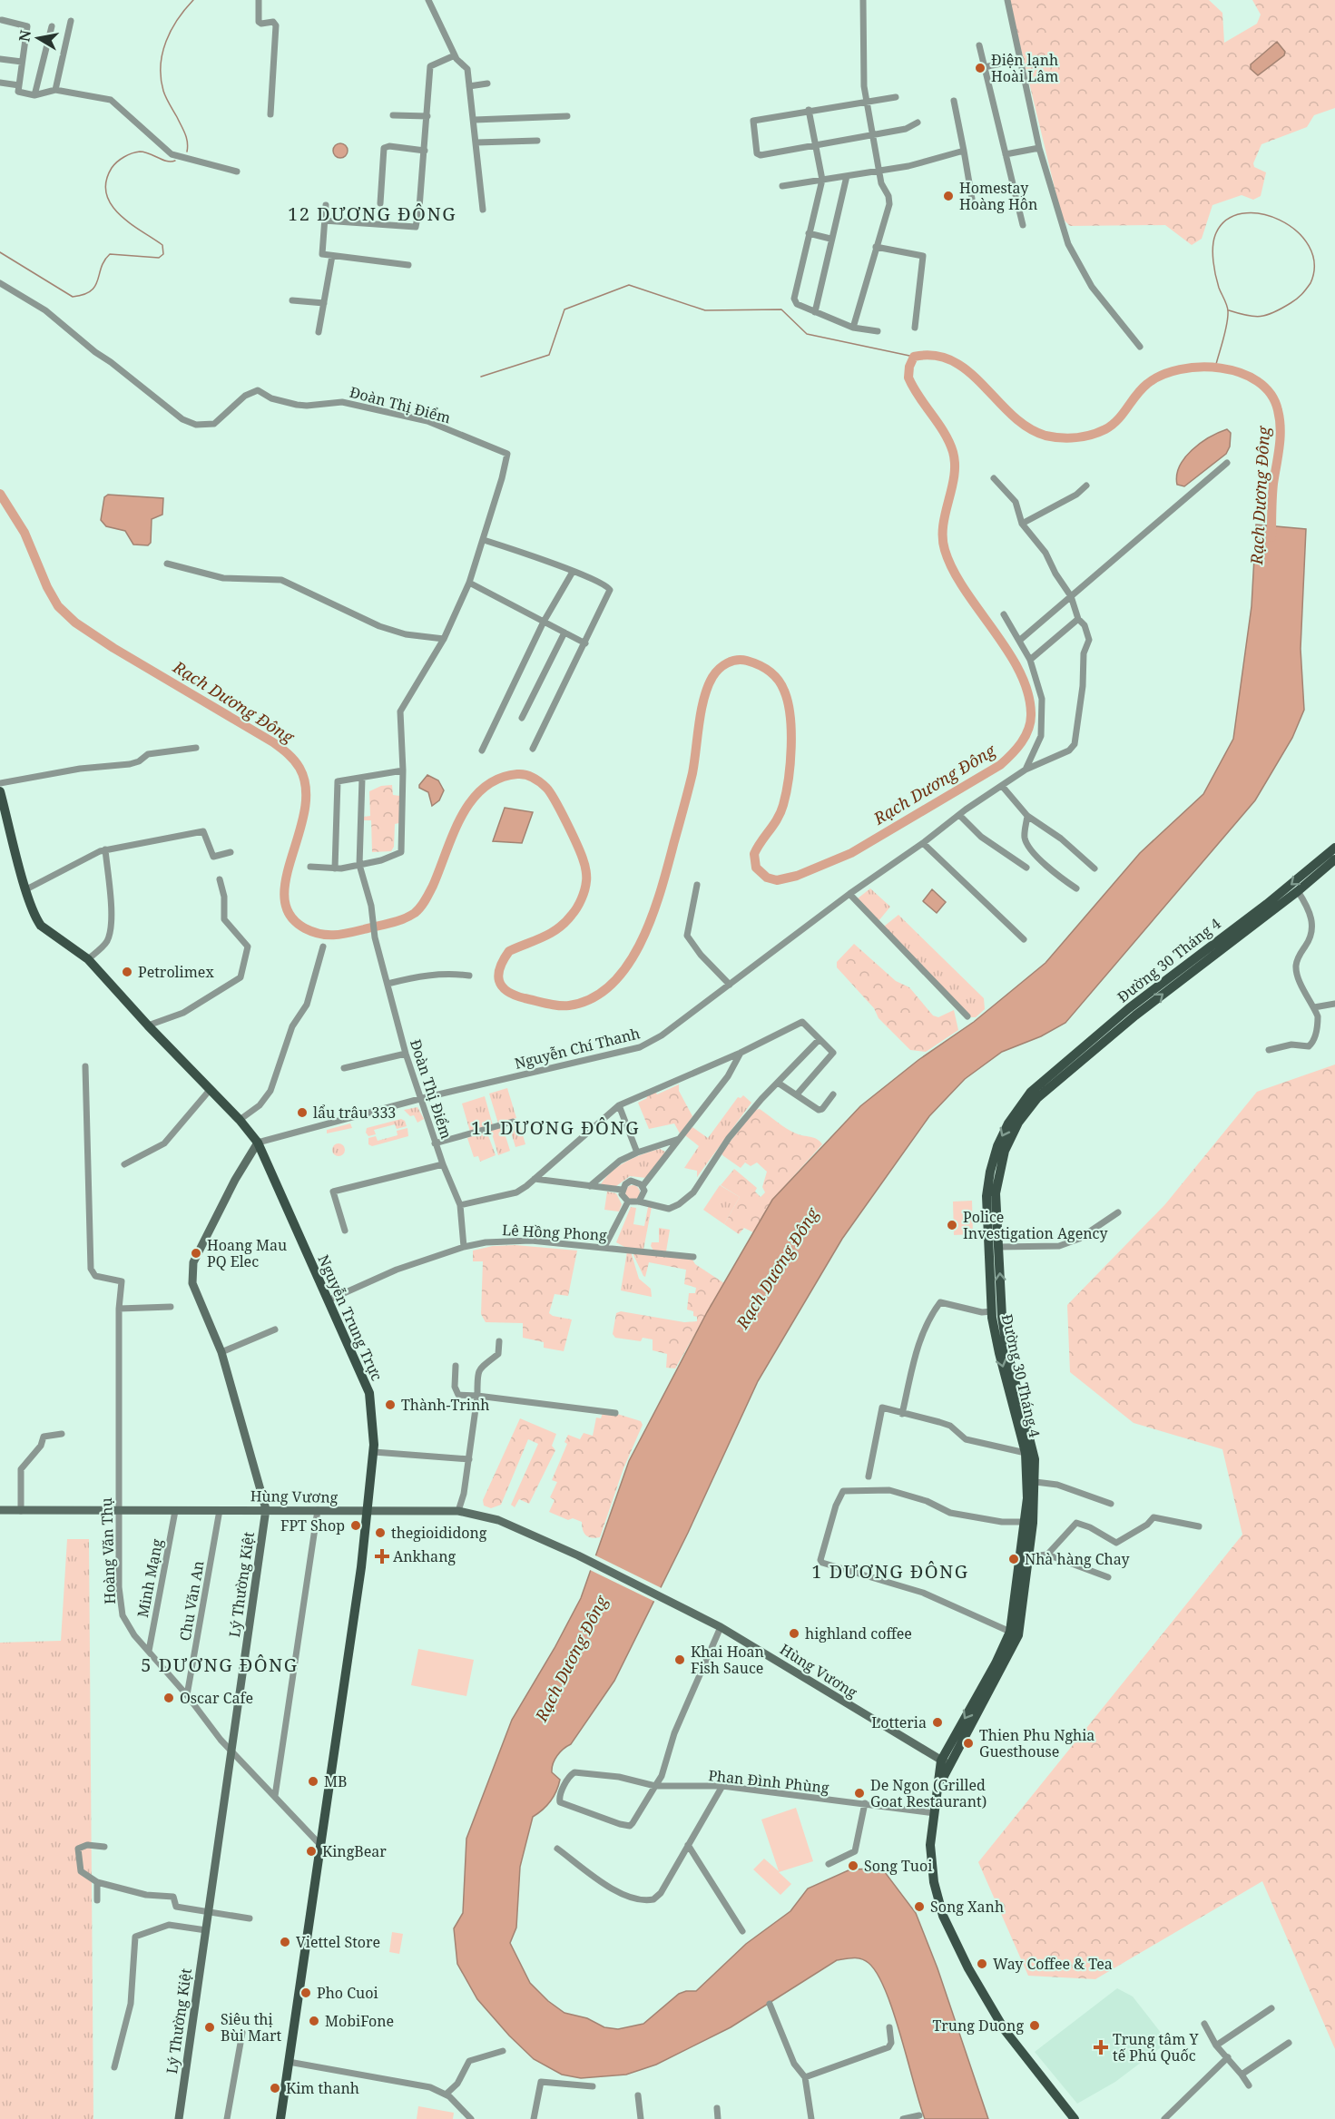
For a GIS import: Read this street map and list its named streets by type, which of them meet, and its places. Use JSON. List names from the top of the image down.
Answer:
{
  "streets": {
    "main road": ["Đường 30 Tháng 4", "Nguyễn Trung Trực"],
    "street": [
      "Đoàn Thị Điểm",
      "Nguyễn Chí Thanh",
      "Lê Hồng Phong",
      "Hùng Vương",
      "Hoàng Văn Thụ",
      "Minh Mạng",
      "Lý Thường Kiệt",
      "Chu Văn An",
      "Phan Đình Phùng"
    ]
  },
  "crossings": [
    ["Đoàn Thị Điểm", "Nguyễn Chí Thanh"],
    ["Đoàn Thị Điểm", "Lê Hồng Phong"],
    ["Đường 30 Tháng 4", "Hùng Vương"],
    ["Đường 30 Tháng 4", "Phan Đình Phùng"],
    ["Nguyễn Chí Thanh", "Nguyễn Trung Trực"],
    ["Nguyễn Chí Thanh", "Lý Thường Kiệt"],
    ["Lê Hồng Phong", "Nguyễn Trung Trực"],
    ["Nguyễn Trung Trực", "Hùng Vương"],
    ["Nguyễn Trung Trực", "Hoàng Văn Thụ"],
    ["Nguyễn Trung Trực", "Lý Thường Kiệt"],
    ["Hùng Vương", "Hoàng Văn Thụ"],
    ["Hùng Vương", "Minh Mạng"],
    ["Hùng Vương", "Lý Thường Kiệt"],
    ["Hùng Vương", "Chu Văn An"],
    ["Hoàng Văn Thụ", "Minh Mạng"],
    ["Hoàng Văn Thụ", "Lý Thường Kiệt"],
    ["Hoàng Văn Thụ", "Chu Văn An"]
  ],
  "districts": [
    "12 DƯƠNG ĐÔNG",
    "11 DƯƠNG ĐÔNG",
    "1 DƯƠNG ĐÔNG",
    "5 DƯƠNG ĐÔNG"
  ],
  "water": ["Rạch Dương Đông"],
  "places": {
    "other": [
      "Điện lạnh Hoài Lâm",
      "Homestay Hoàng Hôn",
      "Petrolimex",
      "lẩu trâu 333",
      "Police Investigation Agency",
      "Hoang Mau PQ Elec",
      "Thành-Trinh",
      "FPT Shop",
      "thegioididong",
      "Nhà hàng Chay",
      "highland coffee",
      "Khai Hoan Fish Sauce",
      "Oscar Cafe",
      "Lotteria",
      "Thien Phu Nghia Guesthouse",
      "MB",
      "De Ngon (Grilled Goat Restaurant)",
      "KingBear",
      "Song Tuoi",
      "Song Xanh",
      "Viettel Store",
      "Way Coffee & Tea",
      "Pho Cuoi",
      "MobiFone",
      "Trung Duong",
      "Siêu thị Bùi Mart",
      "Kim thanh"
    ],
    "health": ["Ankhang", "Trung tâm Y tế Phú Quốc"]
  },
  "north": "left"
}
